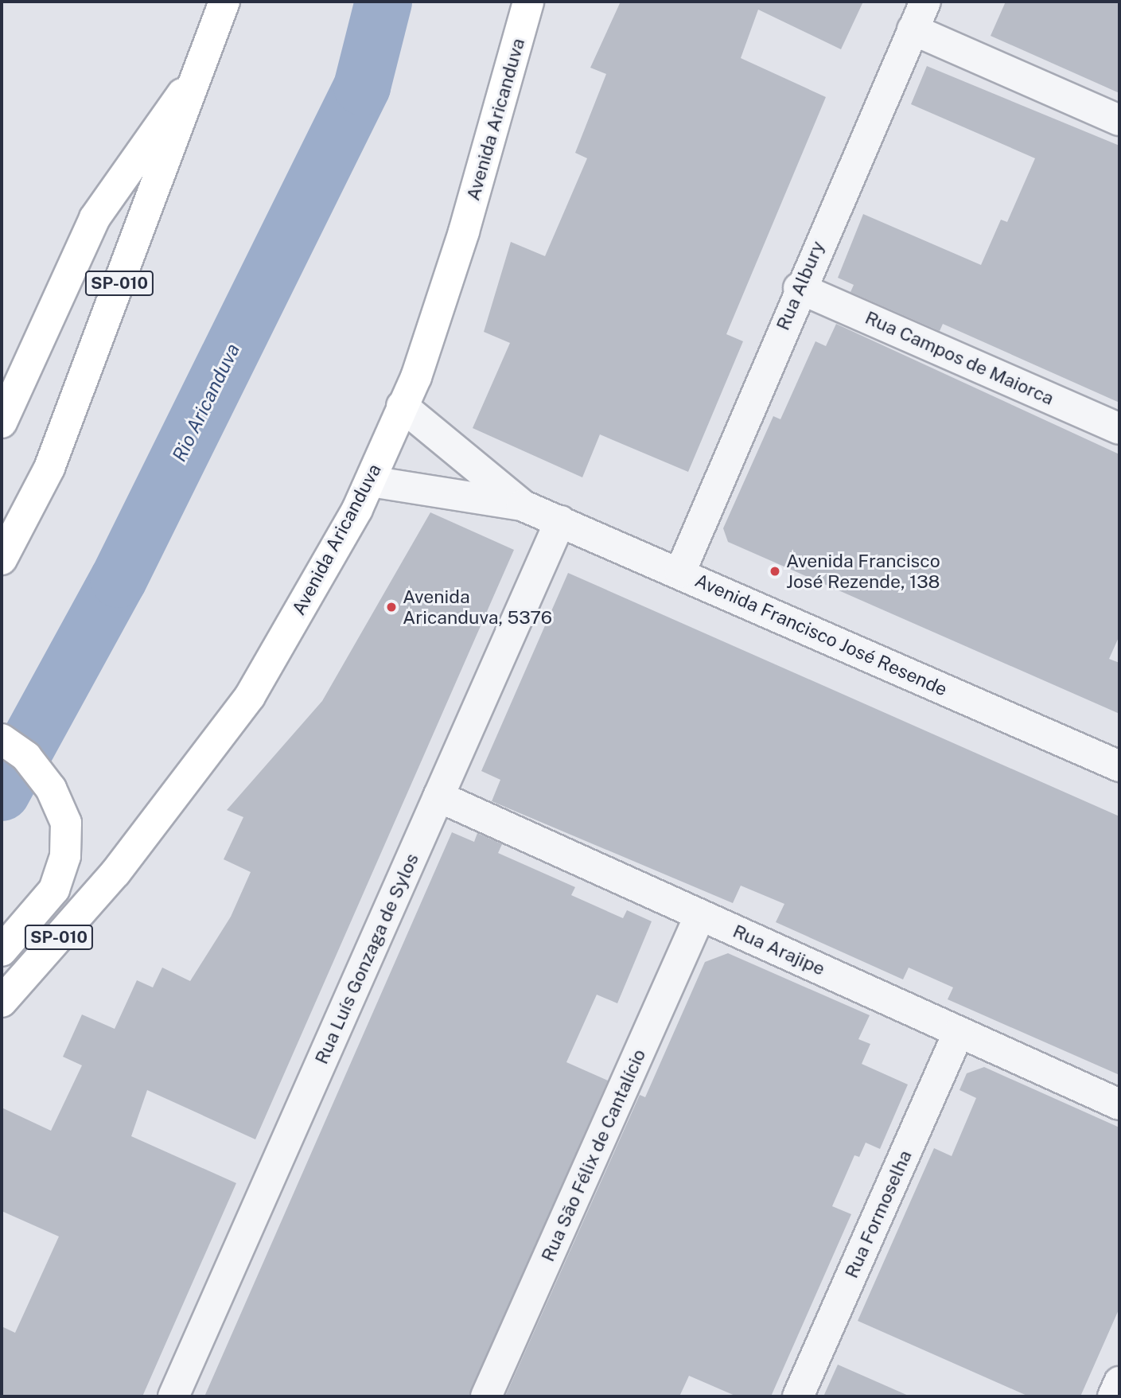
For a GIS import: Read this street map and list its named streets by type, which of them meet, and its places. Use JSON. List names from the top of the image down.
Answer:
{
  "streets": {
    "highway": ["Avenida Aricanduva", "SP-010"],
    "street": [
      "Rua Albury",
      "Rua Campos de Maiorca",
      "Avenida Francisco José Resende",
      "Rua Arajipe",
      "Rua Luís Gonzaga de Sylos",
      "Rua São Félix de Cantalício",
      "Rua Formoselha"
    ]
  },
  "crossings": [
    ["Avenida Aricanduva", "Avenida Francisco José Resende"],
    ["Rua Albury", "Rua Campos de Maiorca"],
    ["Rua Albury", "Avenida Francisco José Resende"],
    ["Avenida Francisco José Resende", "Rua Luís Gonzaga de Sylos"],
    ["Rua Arajipe", "Rua Luís Gonzaga de Sylos"],
    ["Rua Arajipe", "Rua São Félix de Cantalício"],
    ["Rua Arajipe", "Rua Formoselha"]
  ],
  "water": ["Rio Aricanduva"],
  "places": ["Avenida Francisco José Rezende, 138", "Avenida Aricanduva, 5376"]
}
